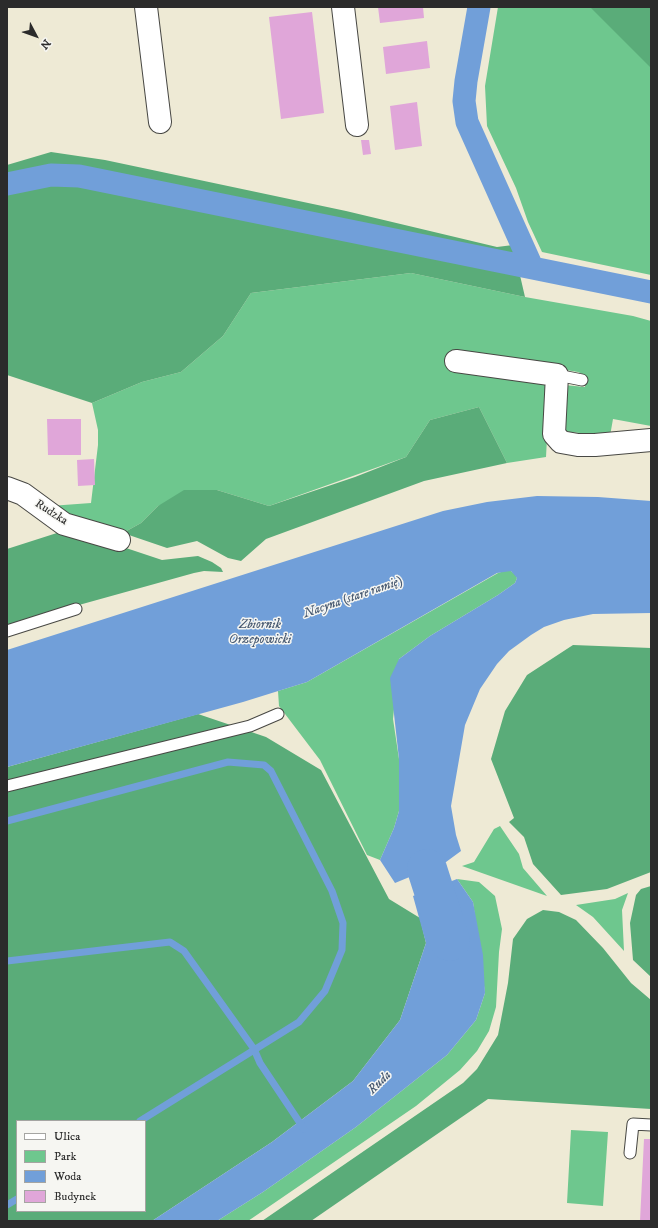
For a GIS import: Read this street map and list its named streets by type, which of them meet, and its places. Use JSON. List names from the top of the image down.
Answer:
{
  "streets": {
    "street": ["Rudzka"]
  },
  "water": ["Nacyna (stare ramię)", "Zbiornik Orzepowicki", "Ruda"],
  "legend": [
    "Ulica",
    "Park",
    "Woda",
    "Budynek"
  ],
  "north": "bottom right"
}
